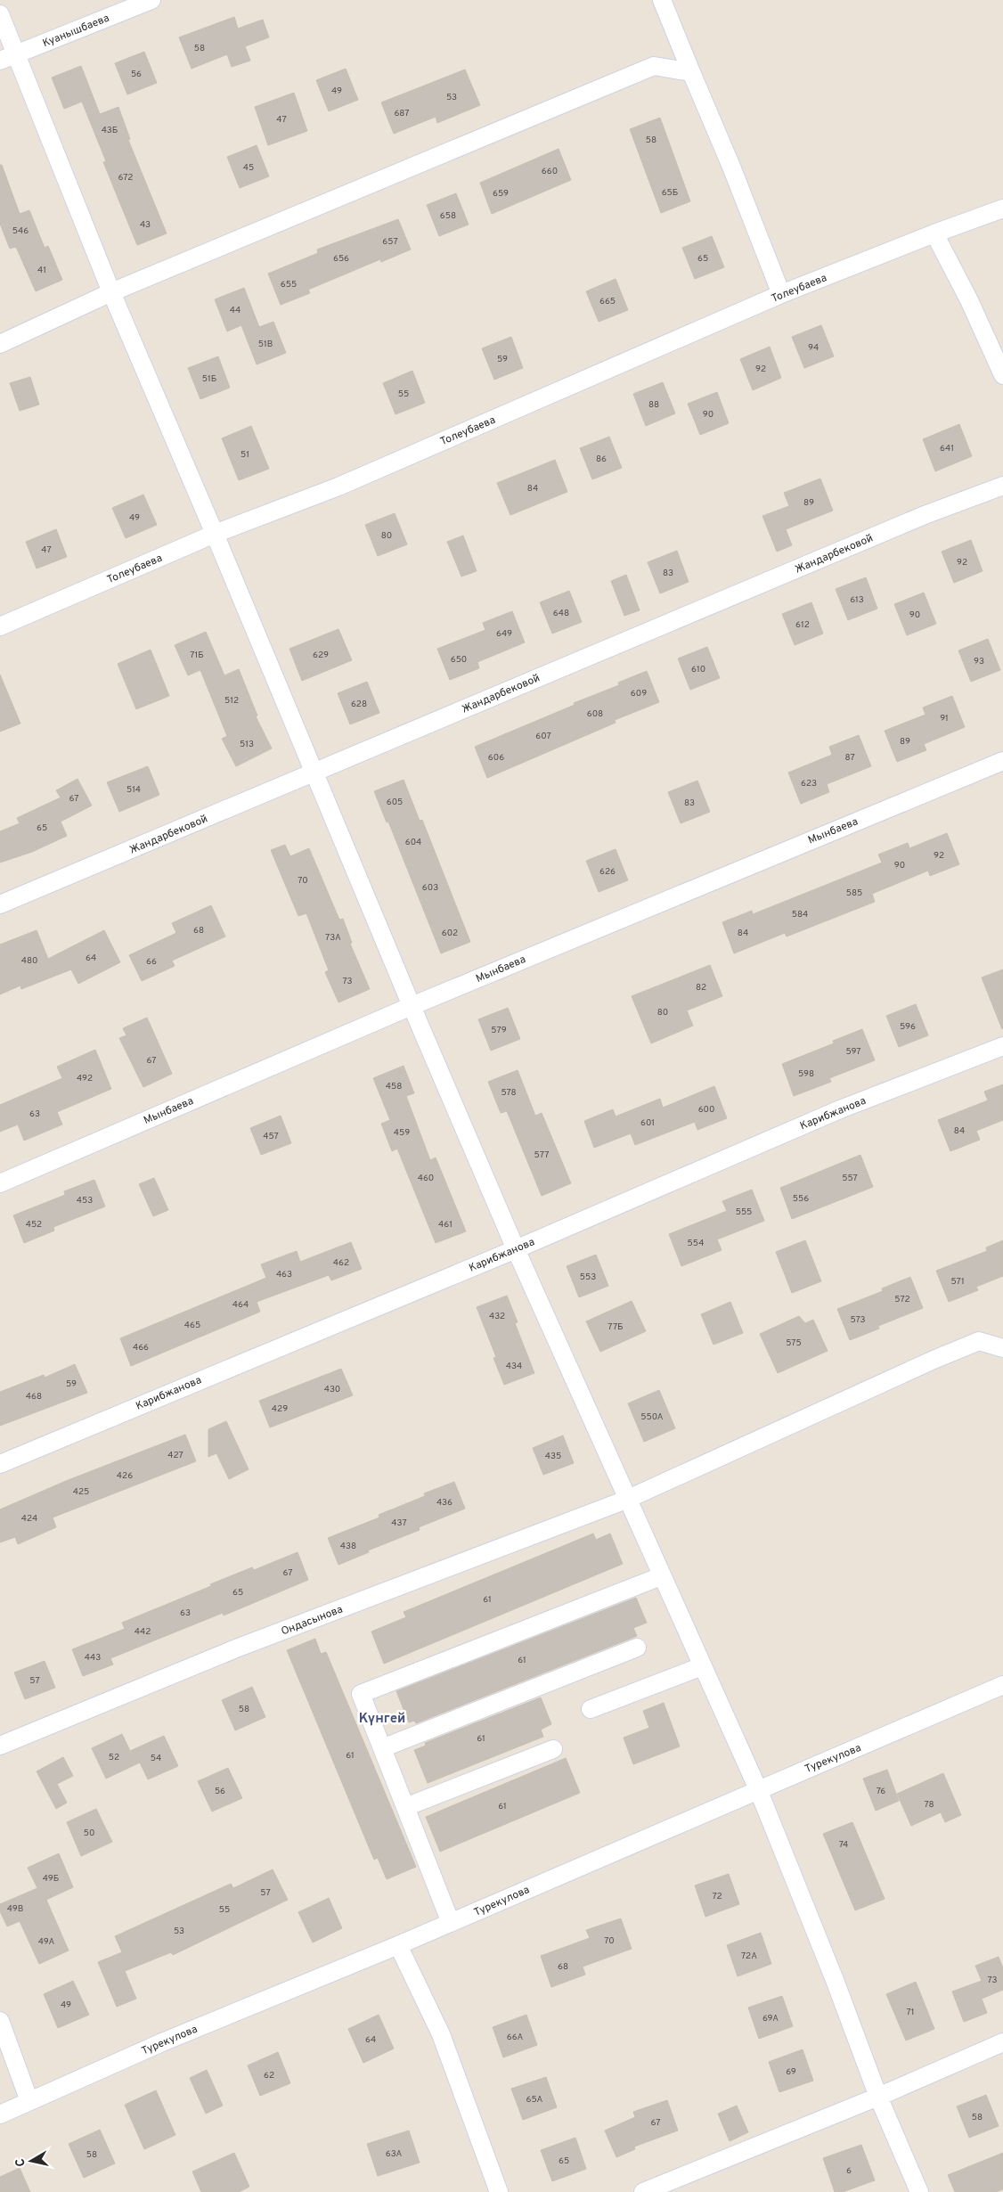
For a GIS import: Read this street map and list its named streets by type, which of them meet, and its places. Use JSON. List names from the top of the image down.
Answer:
{
  "streets": {
    "street": [
      "Куанышбаева",
      "Толеубаева",
      "Жандарбековой",
      "Мынбаева",
      "Карибжанова",
      "Ондасынова",
      "Турекулова"
    ]
  },
  "districts": ["Күнгей"],
  "house_numbers": [
    "58",
    "56",
    "49",
    "53",
    "687",
    "47",
    "43Б",
    "58",
    "45",
    "660",
    "672",
    "65Б",
    "659",
    "658",
    "43",
    "546",
    "657",
    "656",
    "65",
    "41",
    "655",
    "665",
    "44",
    "51В",
    "94",
    "59",
    "92",
    "51Б",
    "55",
    "88",
    "90",
    "641",
    "51",
    "86",
    "84",
    "89",
    "49",
    "80",
    "47",
    "92",
    "83",
    "613",
    "648",
    "90",
    "612",
    "649",
    "71Б",
    "629",
    "650",
    "93",
    "610",
    "609",
    "512",
    "628",
    "608",
    "91",
    "607",
    "89",
    "513",
    "606",
    "87",
    "623",
    "514",
    "67",
    "605",
    "83",
    "65",
    "604",
    "92",
    "90",
    "626",
    "70",
    "603",
    "585",
    "584",
    "68",
    "602",
    "84",
    "73А",
    "64",
    "480",
    "66",
    "73",
    "82",
    "80",
    "596",
    "579",
    "597",
    "67",
    "598",
    "492",
    "458",
    "578",
    "600",
    "63",
    "601",
    "84",
    "459",
    "457",
    "577",
    "460",
    "557",
    "556",
    "453",
    "555",
    "452",
    "461",
    "554",
    "462",
    "463",
    "553",
    "571",
    "572",
    "464",
    "432",
    "573",
    "465",
    "77Б",
    "575",
    "466",
    "434",
    "59",
    "430",
    "468",
    "429",
    "550А",
    "427",
    "435",
    "426",
    "425",
    "436",
    "424",
    "437",
    "438",
    "67",
    "65",
    "61",
    "63",
    "442",
    "443",
    "61",
    "57",
    "58",
    "61",
    "61",
    "52",
    "54",
    "56",
    "76",
    "78",
    "61",
    "50",
    "74",
    "49Б",
    "57",
    "72",
    "49В",
    "55",
    "53",
    "70",
    "49А",
    "72А",
    "68",
    "73",
    "49",
    "71",
    "69А",
    "66А",
    "64",
    "69",
    "62",
    "65А",
    "58",
    "67",
    "63А",
    "58",
    "65",
    "6"
  ],
  "north": "left"
}
